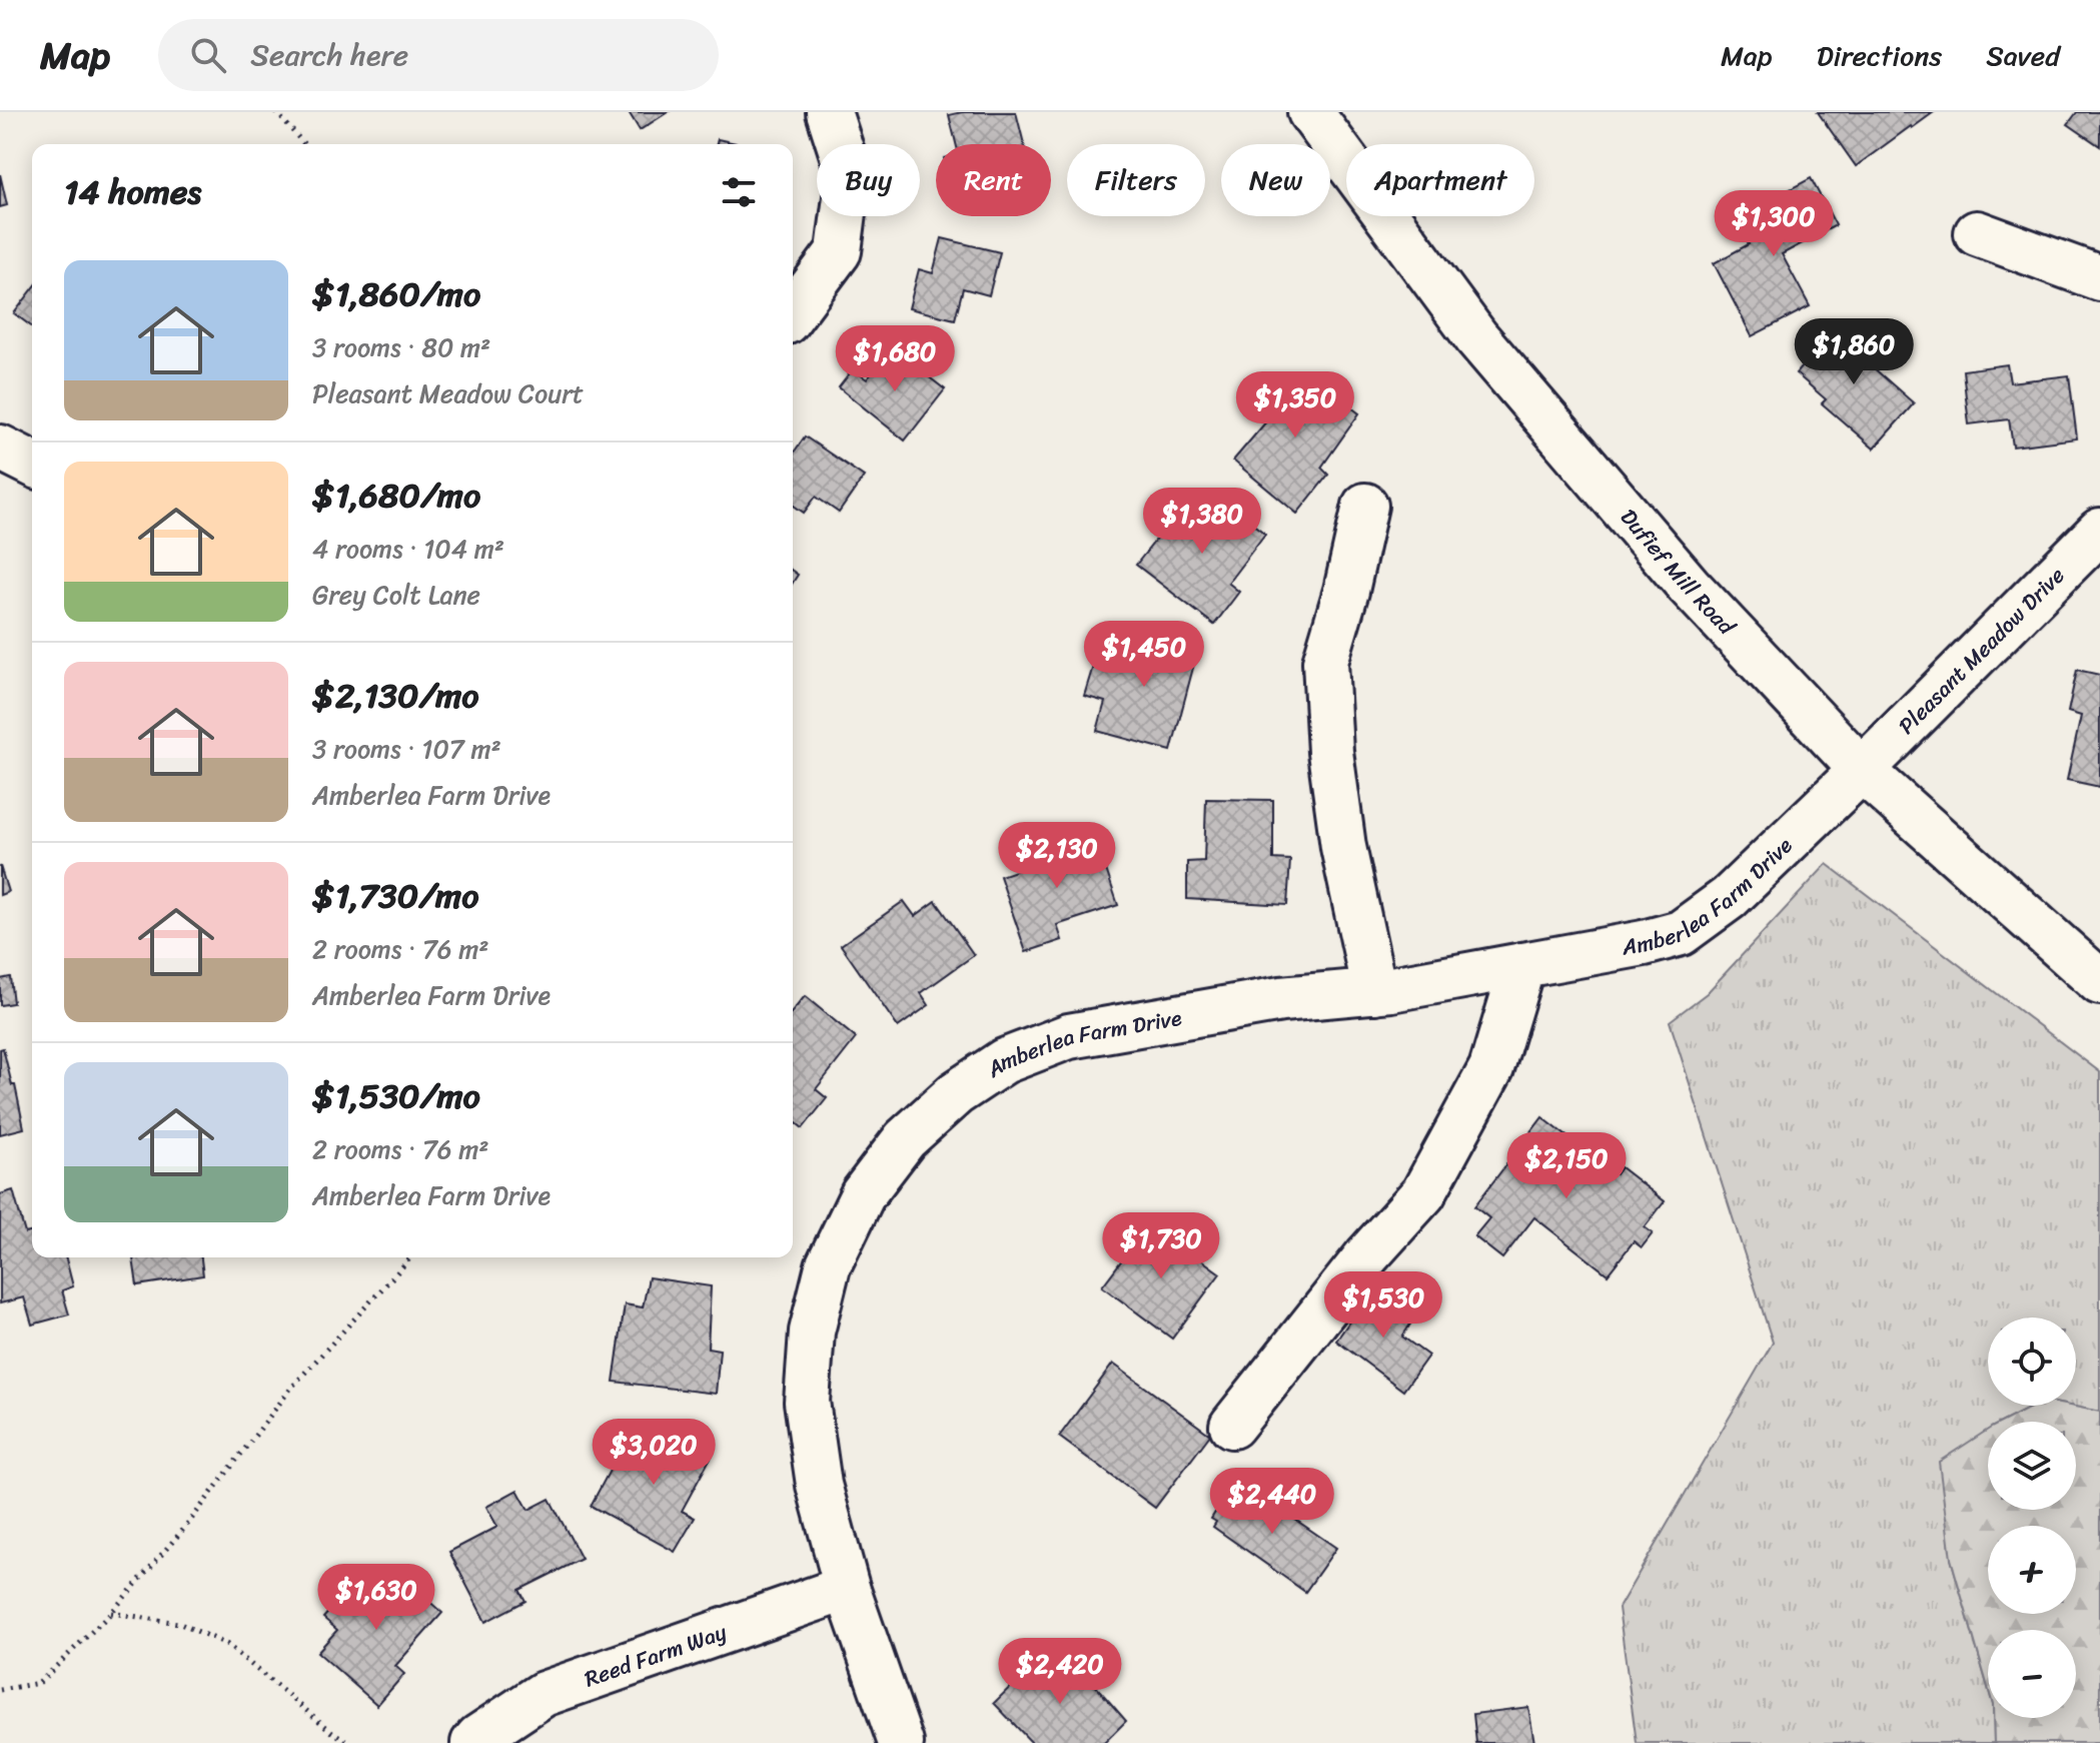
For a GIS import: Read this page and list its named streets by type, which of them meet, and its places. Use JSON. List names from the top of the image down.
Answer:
{
  "streets": {
    "street": [
      "Dufief Mill Road",
      "Pleasant Meadow Drive",
      "Amberlea Farm Drive",
      "Reed Farm Way"
    ]
  },
  "crossings": [
    ["Dufief Mill Road", "Pleasant Meadow Drive"],
    ["Dufief Mill Road", "Amberlea Farm Drive"],
    ["Pleasant Meadow Drive", "Amberlea Farm Drive"],
    ["Amberlea Farm Drive", "Reed Farm Way"]
  ],
  "page": {
    "header": "Map",
    "search": "Search here",
    "nav": ["Map", "Directions", "Saved"],
    "chip": [
      "Buy",
      "Rent",
      "Filters",
      "New",
      "Apartment"
    ],
    "heading": "14 homes",
    "price": [
      "$1,300",
      "$1,860",
      "$1,680",
      "$1,350",
      "$1,380",
      "$1,450",
      "$2,130",
      "$2,150",
      "$1,730",
      "$1,530",
      "$3,020",
      "$2,440",
      "$1,630",
      "$2,420"
    ],
    "list": [
      {
        "name": "$1,860/mo",
        "note": "3 rooms · 80 m² · Pleasant Meadow Court"
      },
      {
        "name": "$1,680/mo",
        "note": "4 rooms · 104 m² · Grey Colt Lane"
      },
      {
        "name": "$2,130/mo",
        "note": "3 rooms · 107 m² · Amberlea Farm Drive"
      },
      {
        "name": "$1,730/mo",
        "note": "2 rooms · 76 m² · Amberlea Farm Drive"
      },
      {
        "name": "$1,530/mo",
        "note": "2 rooms · 76 m² · Amberlea Farm Drive"
      }
    ],
    "map_buttons": ["+", "−"]
  }
}
